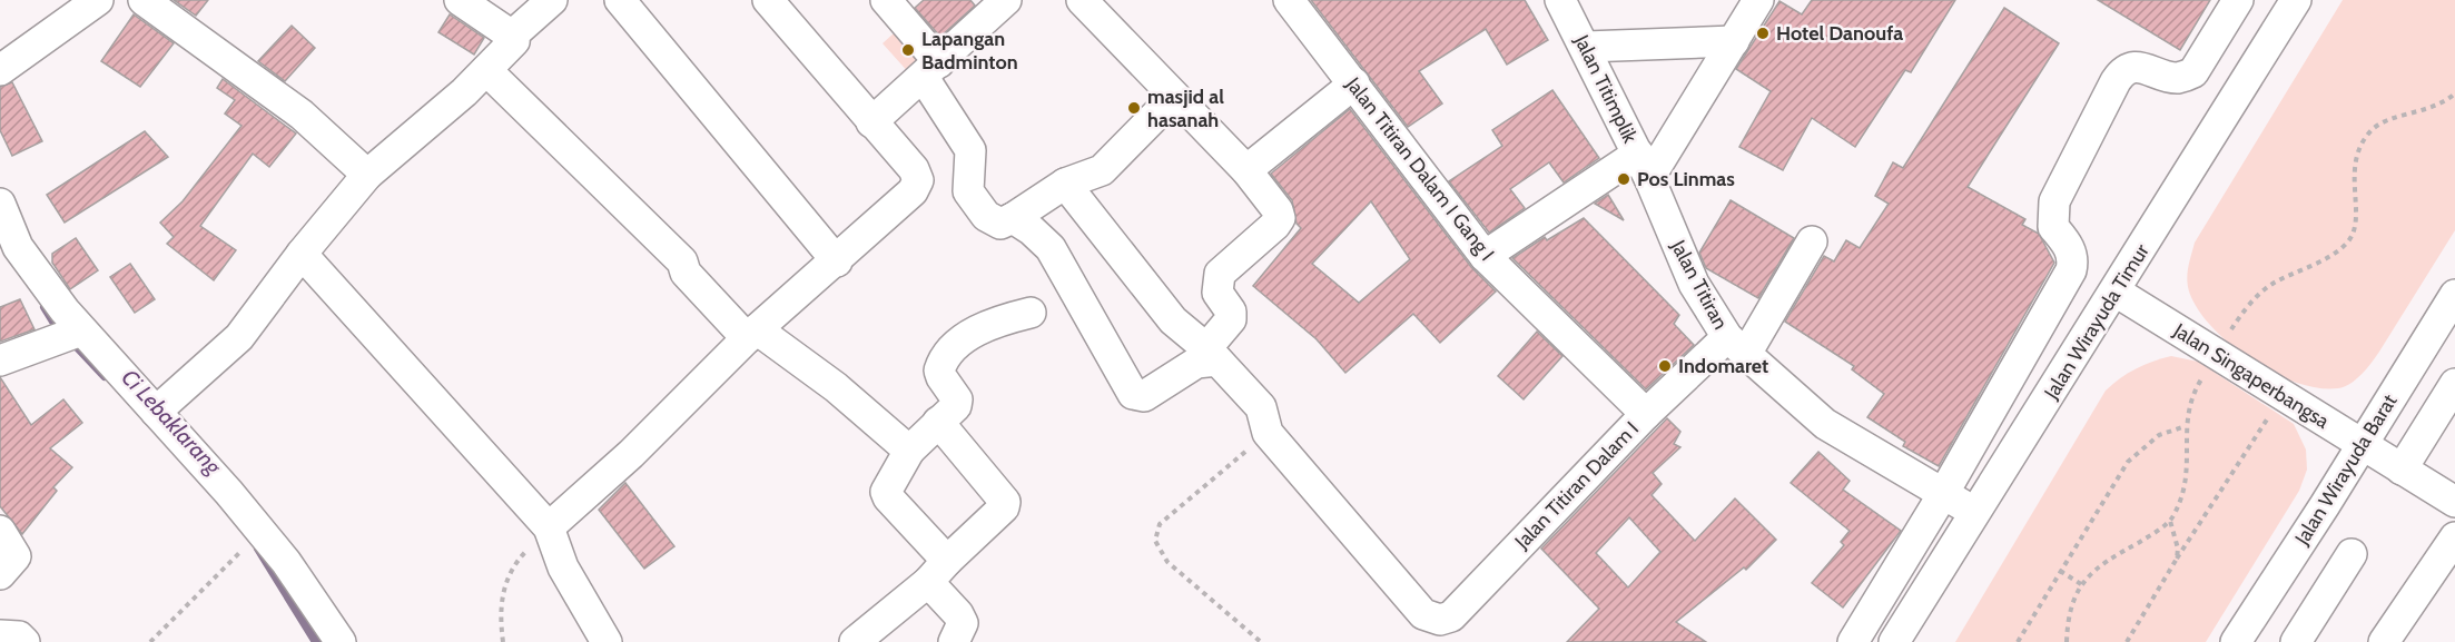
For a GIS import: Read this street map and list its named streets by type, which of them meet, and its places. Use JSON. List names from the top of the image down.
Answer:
{
  "streets": {
    "street": [
      "Jalan Titimplik",
      "Jalan Titiran Dalam I Gang I",
      "Jalan Titiran",
      "Jalan Wirayuda Timur",
      "Jalan Singaperbangsa",
      "Jalan Wirayuda Barat",
      "Jalan Titiran Dalam I"
    ]
  },
  "crossings": [
    ["Jalan Titimplik", "Jalan Titiran"],
    ["Jalan Titiran Dalam I Gang I", "Jalan Titiran Dalam I"],
    ["Jalan Titiran", "Jalan Wirayuda Timur"],
    ["Jalan Titiran", "Jalan Titiran Dalam I"],
    ["Jalan Wirayuda Timur", "Jalan Singaperbangsa"],
    ["Jalan Singaperbangsa", "Jalan Wirayuda Barat"]
  ],
  "water": ["Ci Lebaklarang"],
  "places": [
    "Hotel Danoufa",
    "Lapangan Badminton",
    "masjid al hasanah",
    "Pos Linmas",
    "Indomaret"
  ]
}
